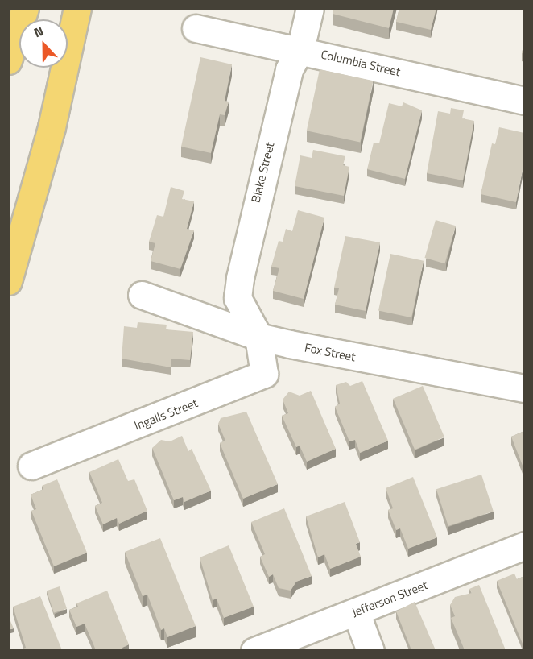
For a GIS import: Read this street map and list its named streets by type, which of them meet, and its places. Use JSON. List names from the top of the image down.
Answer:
{
  "streets": {
    "street": [
      "Columbia Street",
      "Blake Street",
      "Fox Street",
      "Ingalls Street",
      "Jefferson Street"
    ]
  },
  "crossings": [
    ["Columbia Street", "Blake Street"],
    ["Blake Street", "Fox Street"],
    ["Blake Street", "Ingalls Street"],
    ["Fox Street", "Ingalls Street"]
  ],
  "north": "top"
}
